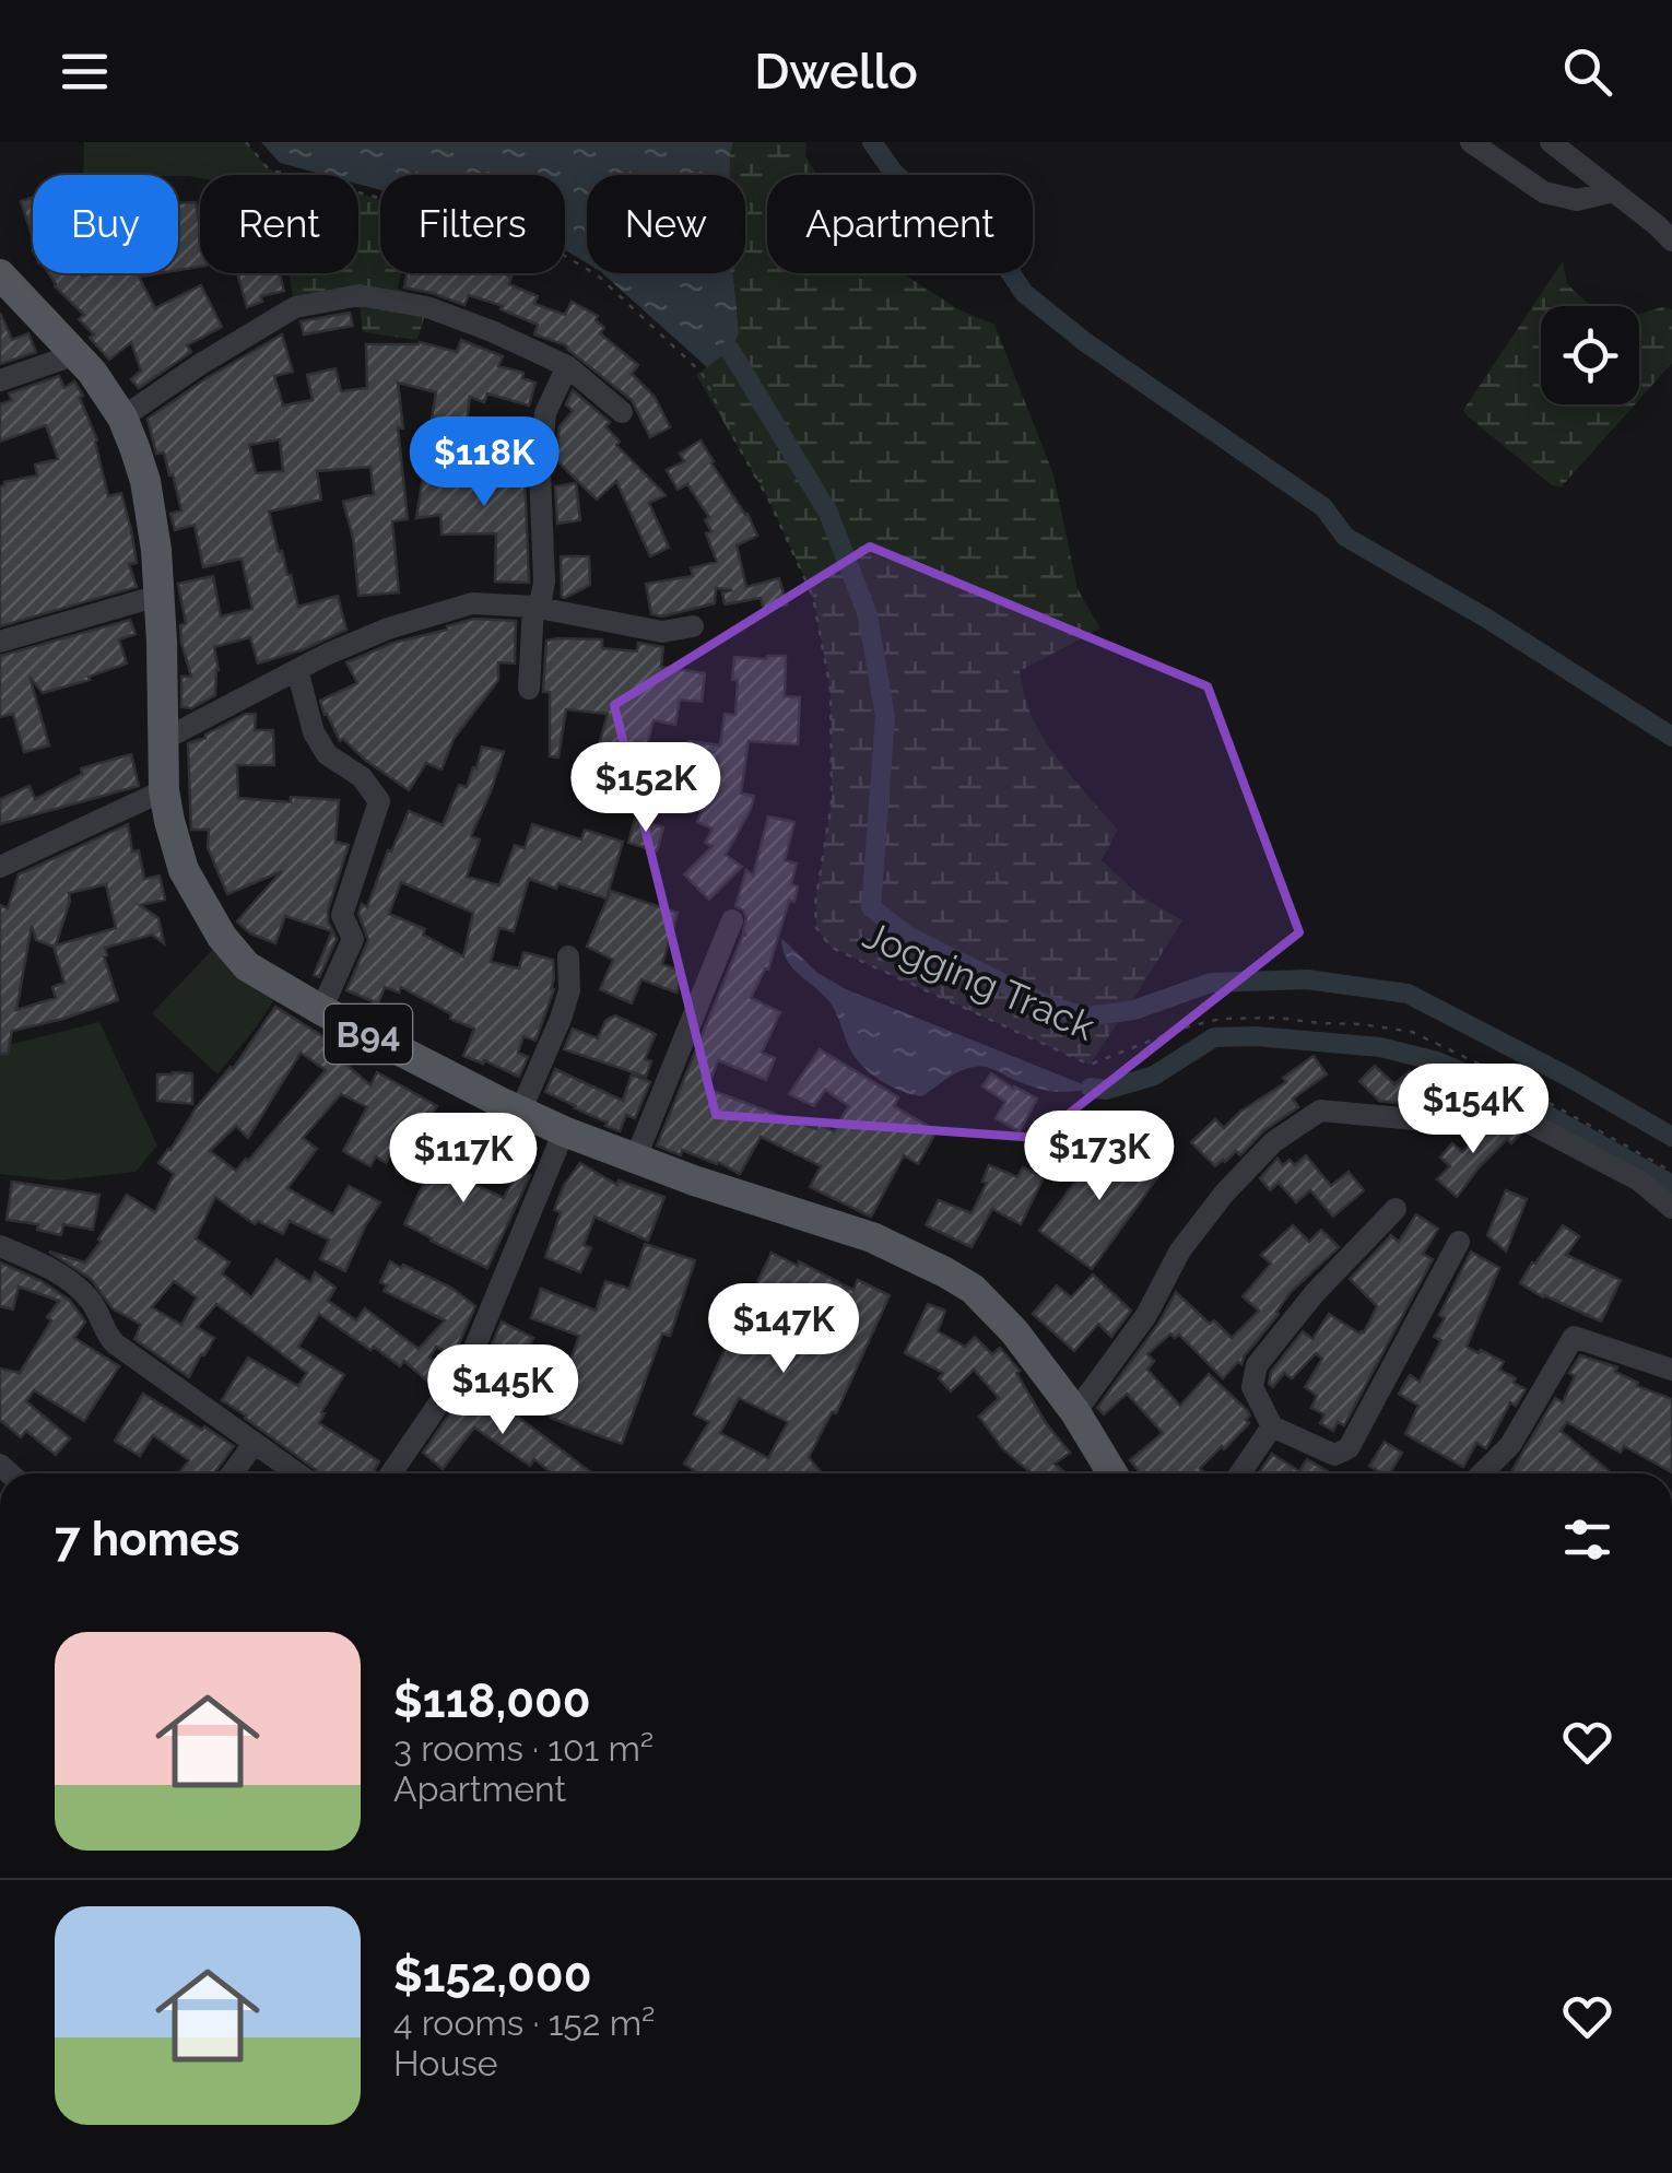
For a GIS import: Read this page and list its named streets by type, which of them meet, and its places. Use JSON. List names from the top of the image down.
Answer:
{
  "streets": {
    "main road": ["B94"],
    "path": ["Jogging Track"]
  },
  "page": {
    "header": "Dwello",
    "chip": [
      "Buy",
      "Rent",
      "Filters",
      "New",
      "Apartment"
    ],
    "price": [
      "$118K",
      "$152K",
      "$154K",
      "$173K",
      "$117K",
      "$147K",
      "$145K"
    ],
    "heading": "7 homes",
    "list": [
      {
        "name": "$118,000",
        "note": "3 rooms · 101 m² · Apartment"
      },
      {
        "name": "$152,000",
        "note": "4 rooms · 152 m² · House"
      }
    ]
  }
}
